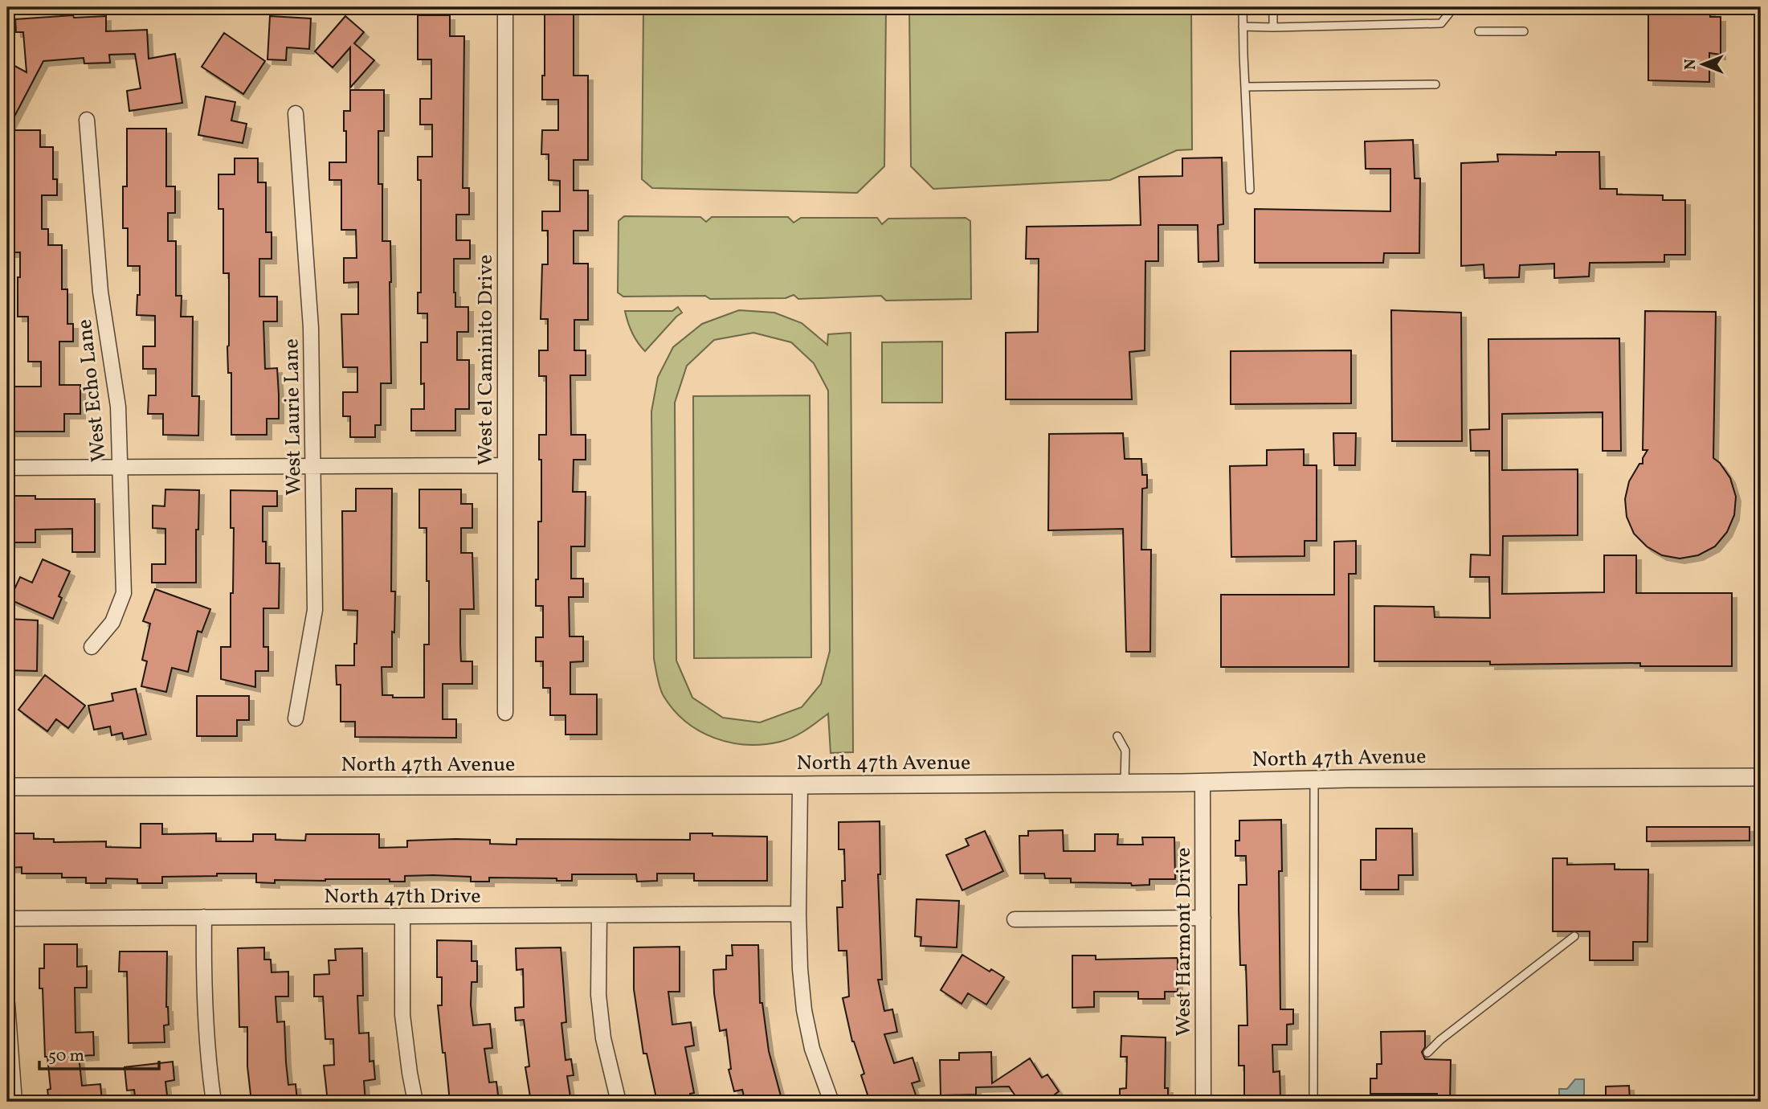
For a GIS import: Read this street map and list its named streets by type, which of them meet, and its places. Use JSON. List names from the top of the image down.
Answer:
{
  "streets": {
    "street": [
      "West el Caminito Drive",
      "West Echo Lane",
      "West Laurie Lane",
      "North 47th Avenue",
      "North 47th Drive",
      "West Harmont Drive"
    ]
  },
  "crossings": [
    ["North 47th Avenue", "West Harmont Drive"]
  ],
  "scale_bar": "50 m",
  "north": "left"
}
